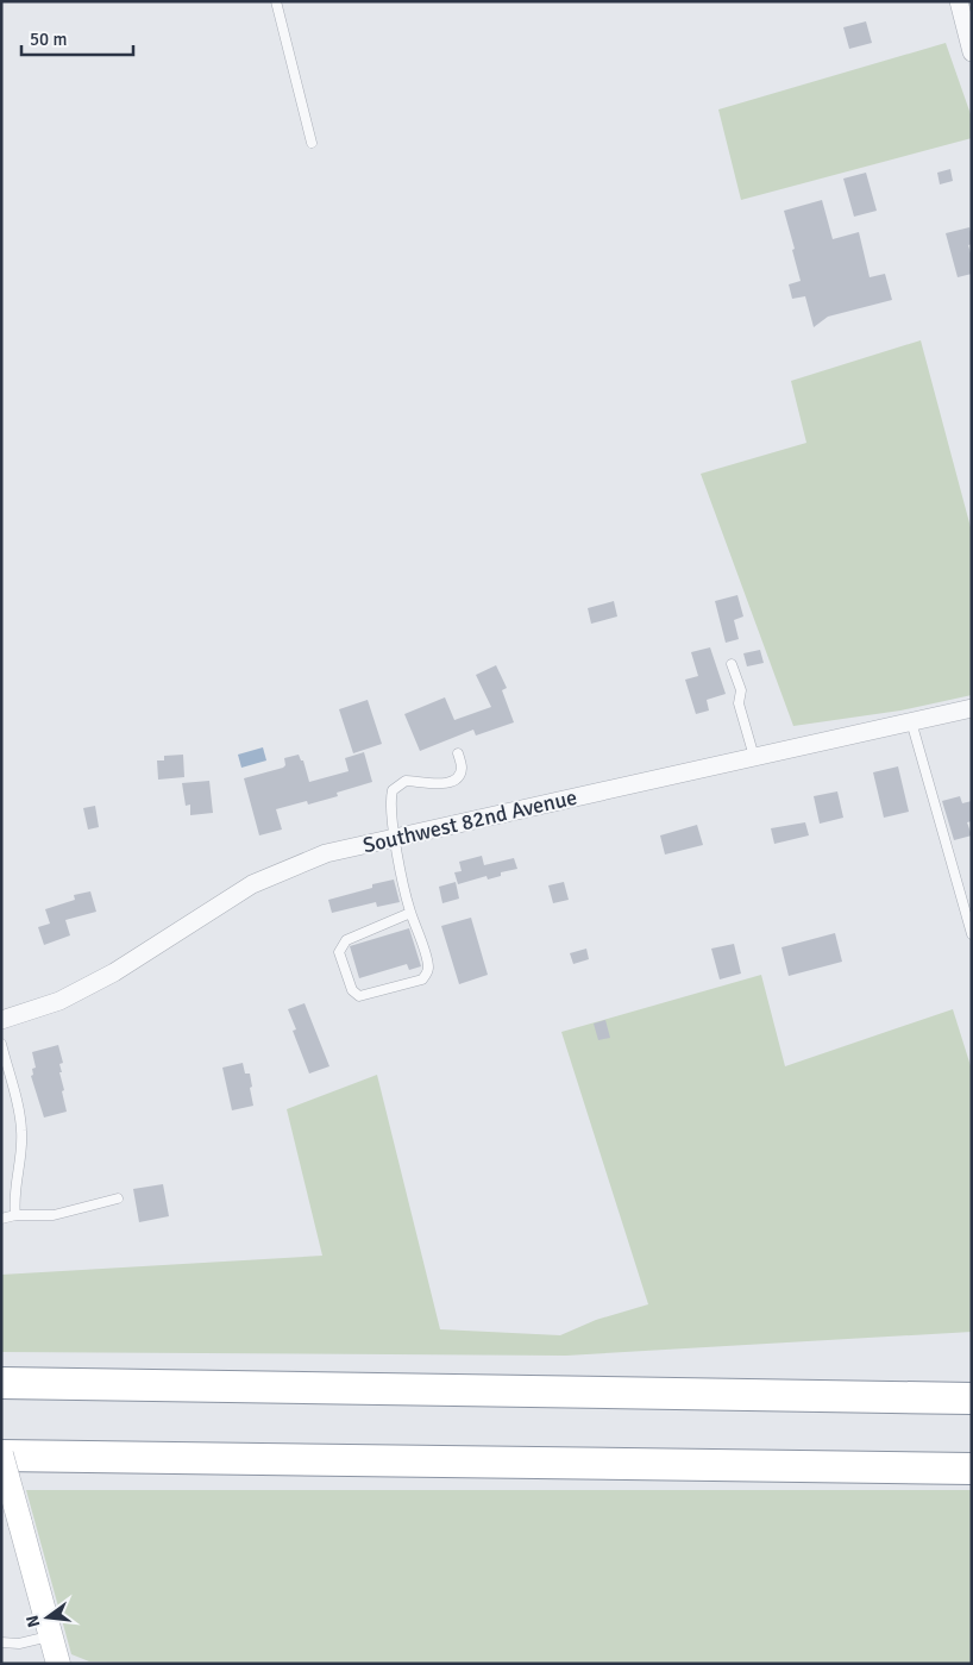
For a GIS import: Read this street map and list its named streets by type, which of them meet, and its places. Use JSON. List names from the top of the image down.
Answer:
{
  "streets": {
    "street": ["Southwest 82nd Avenue"]
  },
  "scale_bar": "50 m",
  "north": "left"
}
